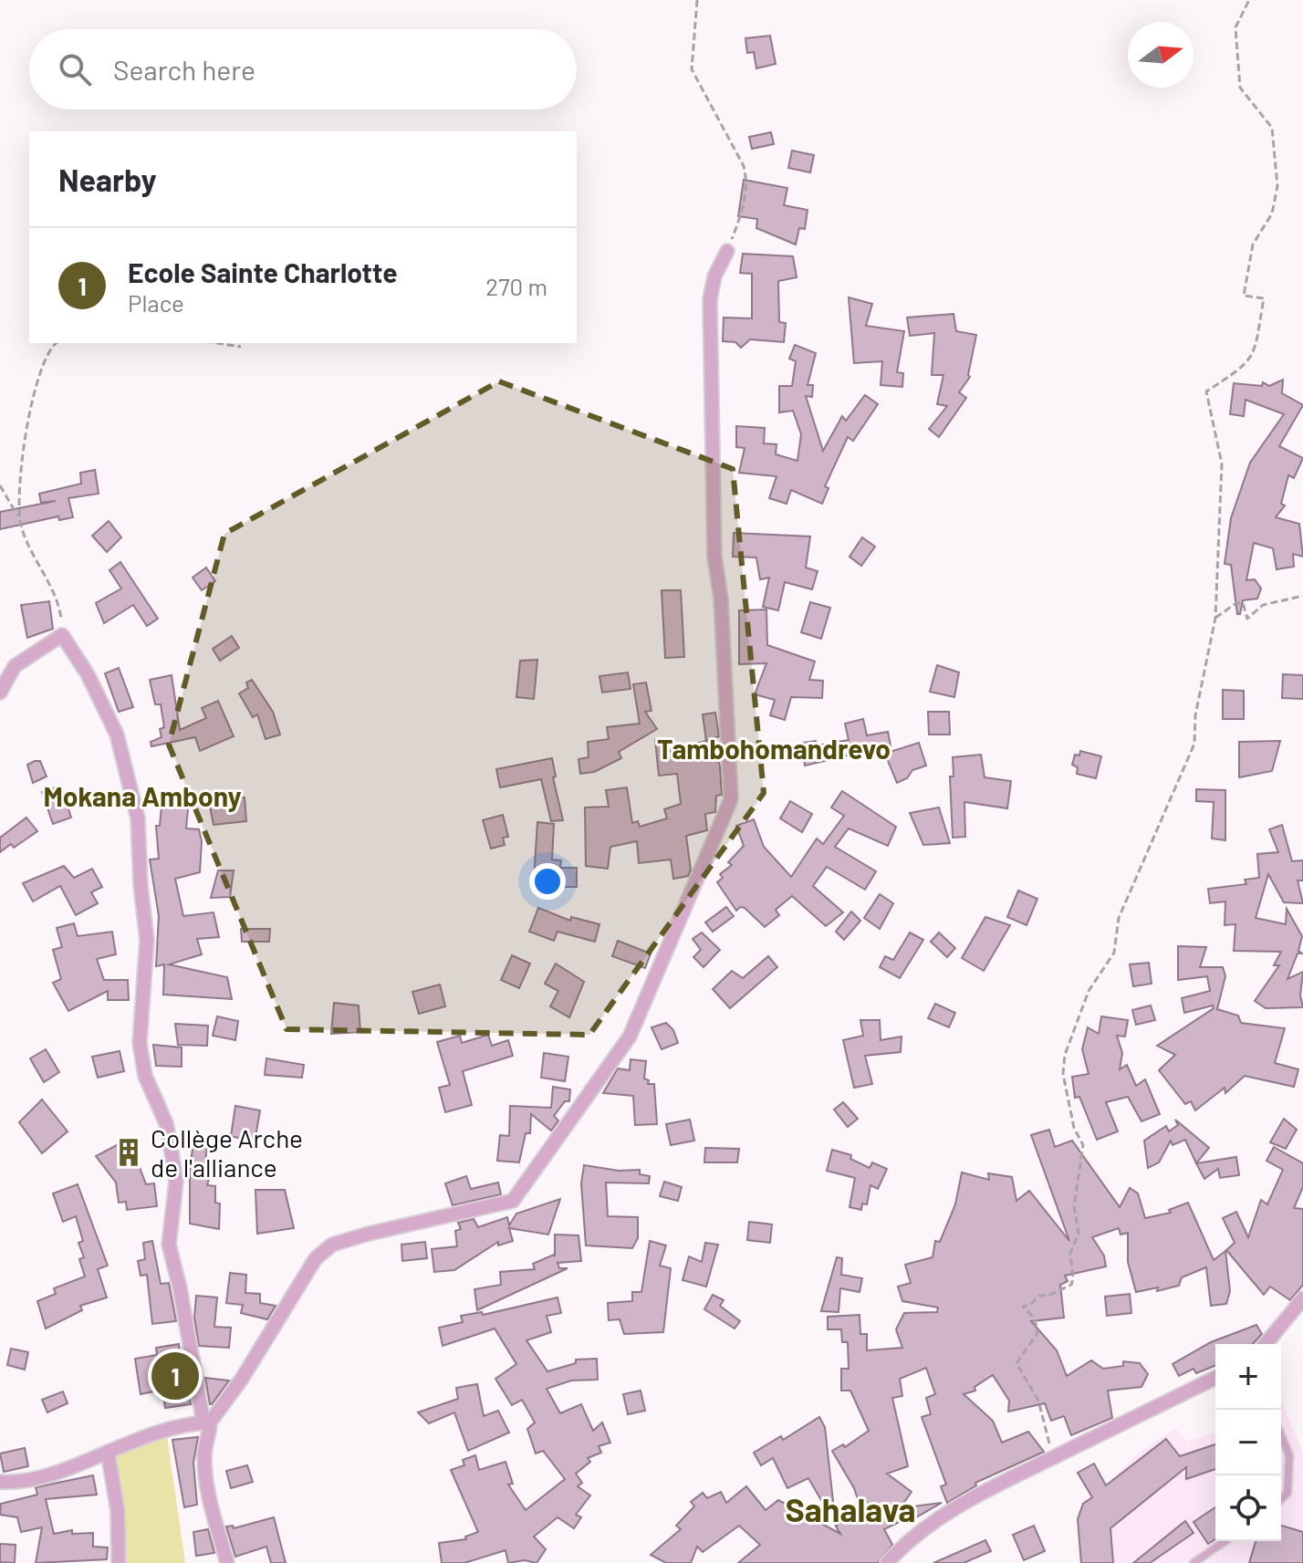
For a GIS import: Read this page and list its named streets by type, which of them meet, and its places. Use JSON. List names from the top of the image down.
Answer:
{
  "districts": ["Tambohomandrevo", "Mokana Ambony", "Sahalava"],
  "places": {
    "building": ["Collège Arche de l'alliance"]
  },
  "north": "right",
  "page": {
    "search": "Search here",
    "heading": "Nearby",
    "list": [
      {
        "mark": "1",
        "name": "Ecole Sainte Charlotte",
        "note": "Place",
        "value": "270 m"
      }
    ],
    "map_buttons": ["+", "−"],
    "pins": "1"
  }
}
